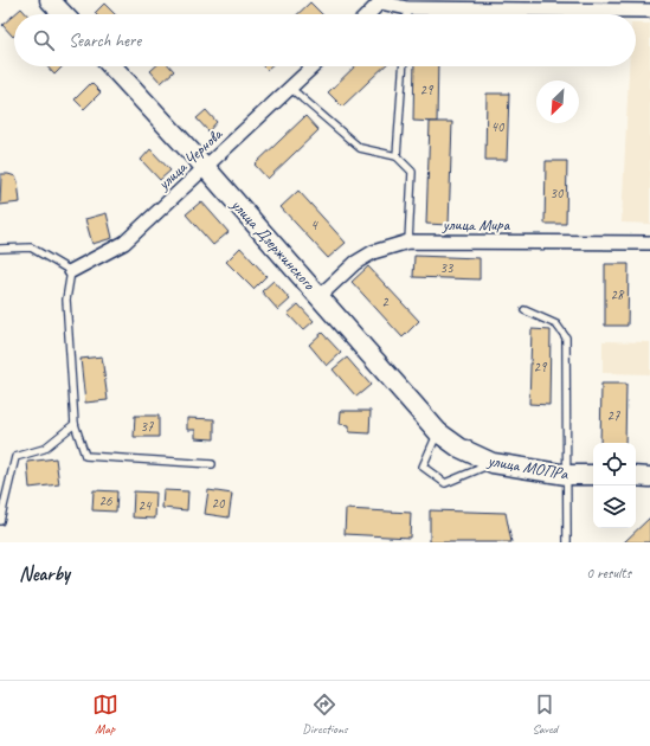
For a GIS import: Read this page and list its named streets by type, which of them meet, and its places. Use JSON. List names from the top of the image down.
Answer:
{
  "streets": {
    "street": [
      "улица Чернова",
      "улица Мира",
      "улица Дзержинского",
      "улица МОПРа"
    ]
  },
  "crossings": [
    ["улица Чернова", "улица Дзержинского"],
    ["улица Мира", "улица Дзержинского"],
    ["улица Дзержинского", "улица МОПРа"]
  ],
  "house_numbers": [
    "29",
    "40",
    "30",
    "4",
    "33",
    "28",
    "2",
    "29",
    "27",
    "37",
    "26",
    "20",
    "24"
  ],
  "north": "bottom left",
  "page": {
    "search": "Search here",
    "heading": ["Nearby", "0 results"],
    "nav": ["Map", "Directions", "Saved"]
  }
}
